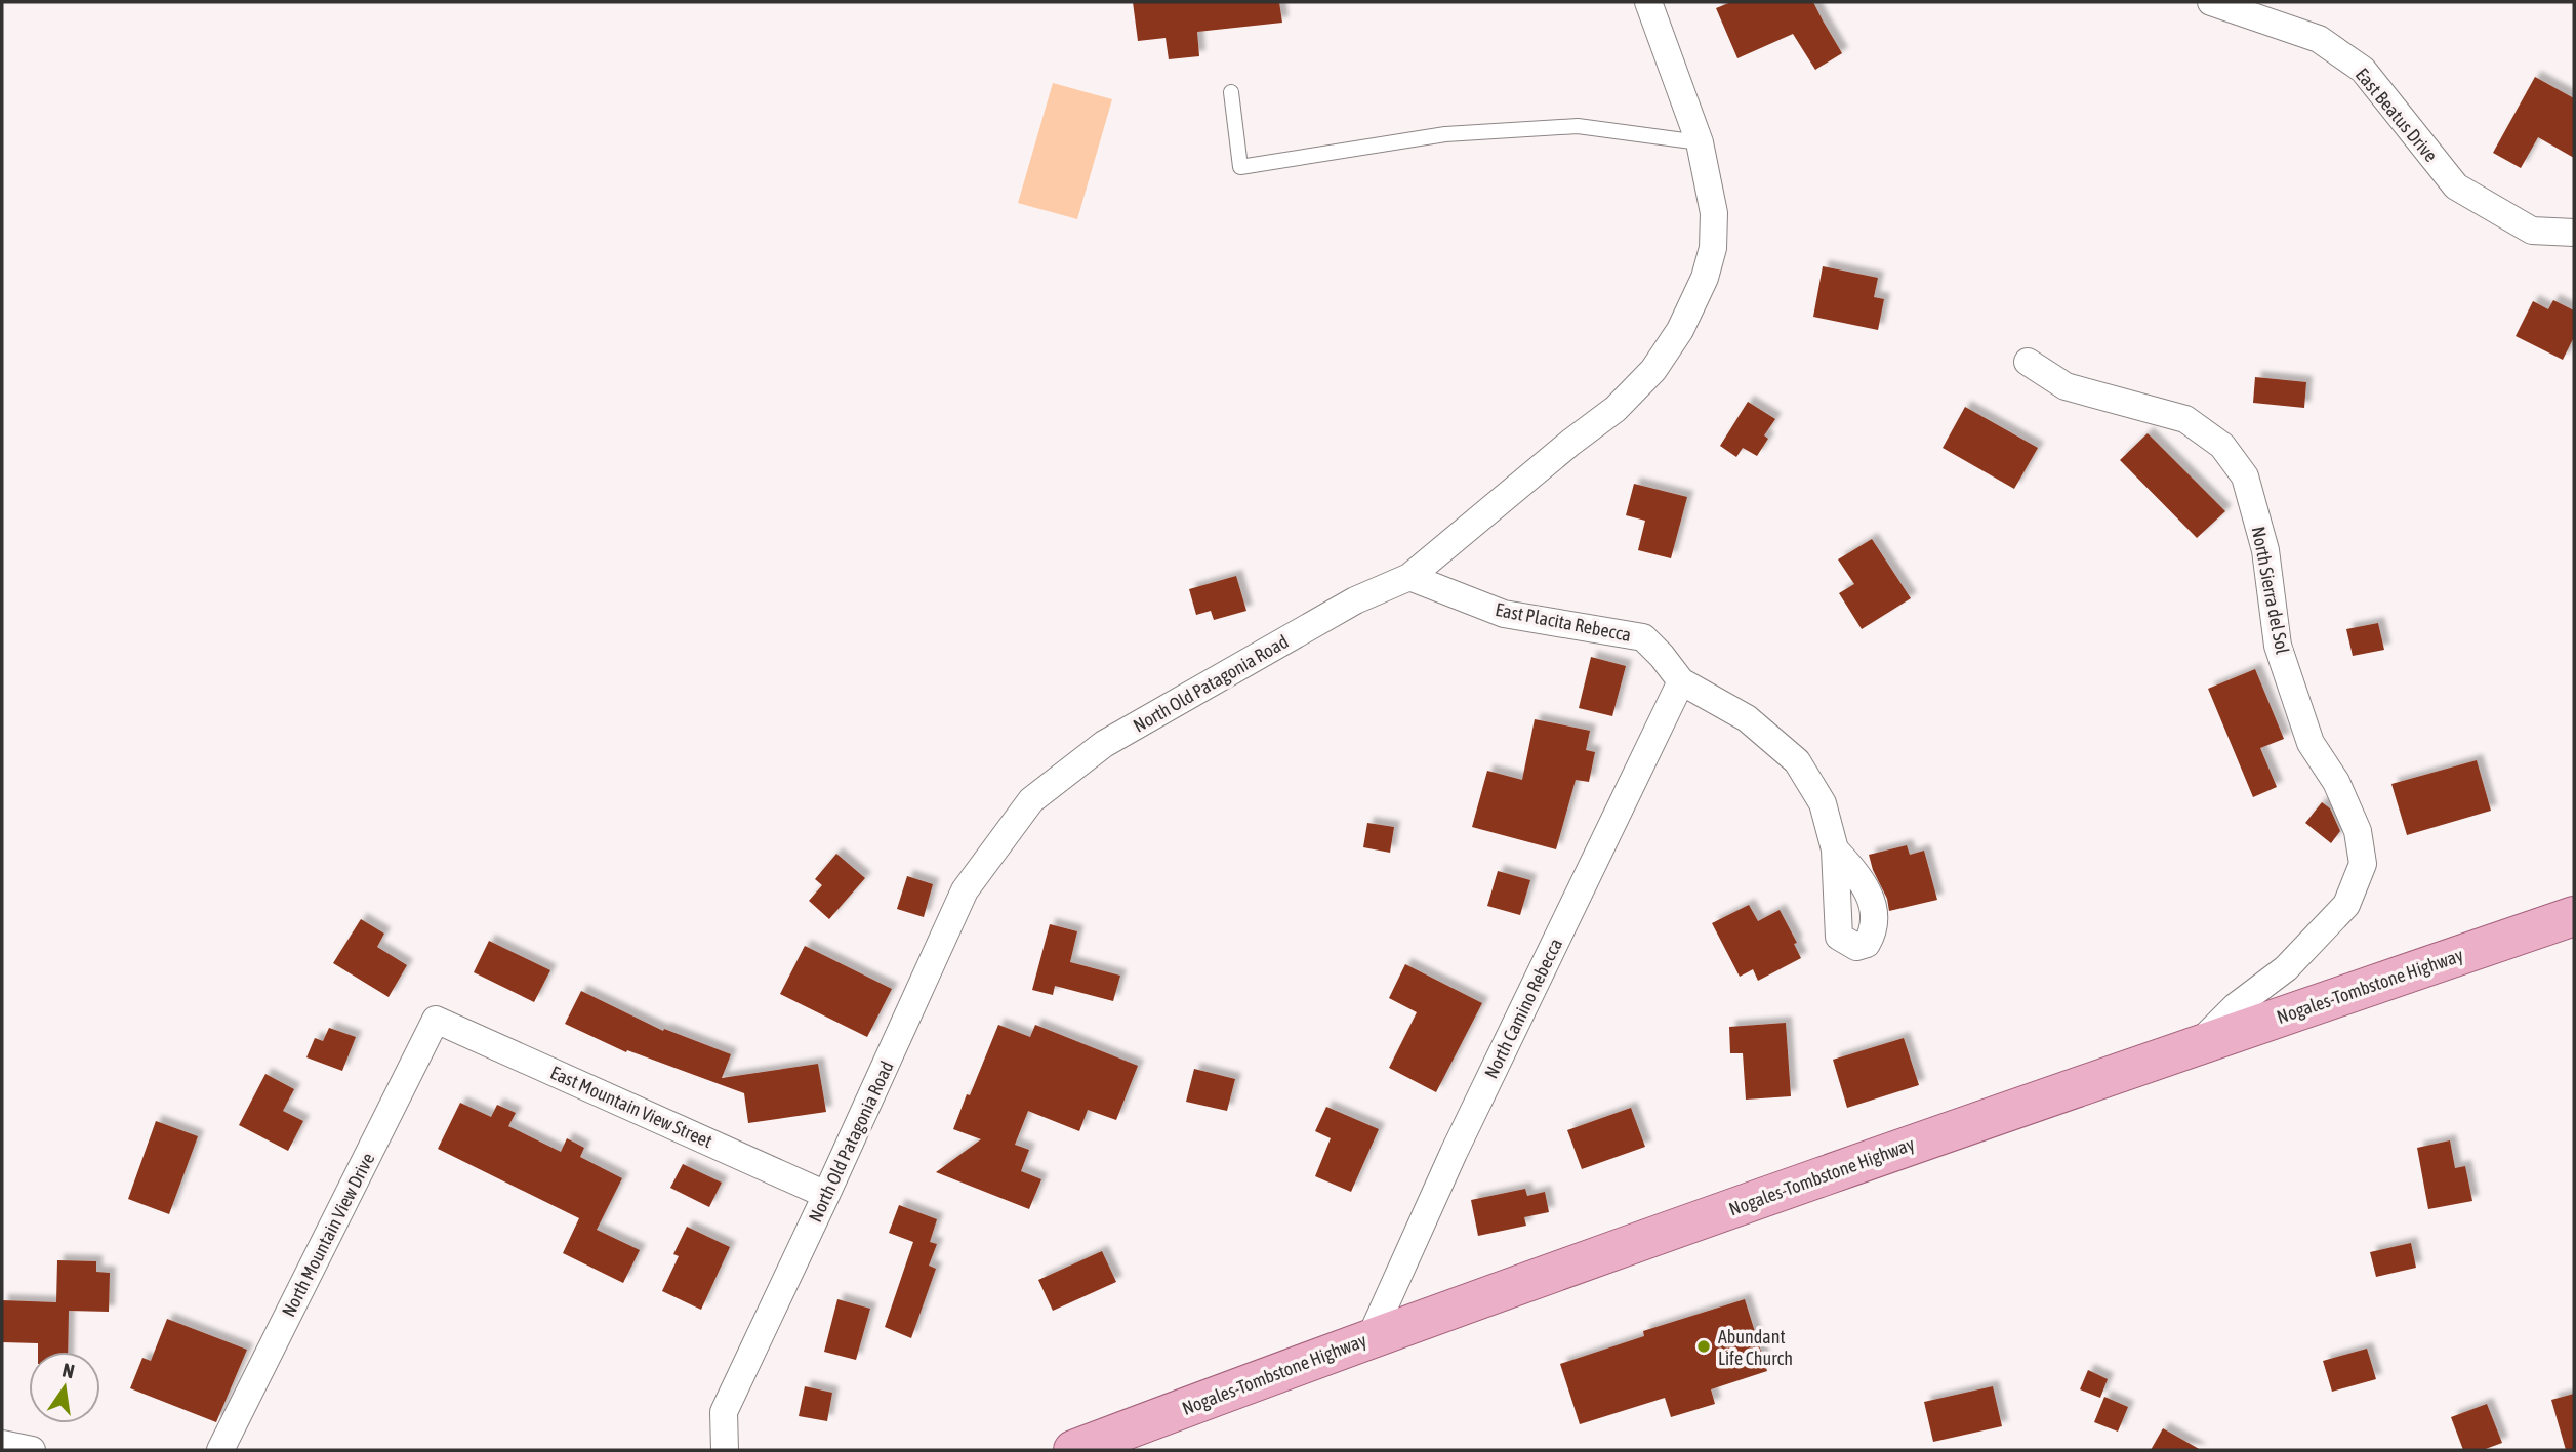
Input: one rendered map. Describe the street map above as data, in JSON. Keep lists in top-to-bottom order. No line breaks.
{"streets":{"main road":["Nogales-Tombstone Highway"],"street":["East Beatus Drive","North Sierra del Sol","East Placita Rebecca","North Old Patagonia Road","North Camino Rebecca","East Mountain View Street","North Mountain View Drive"]},"crossings":[["North Sierra del Sol","Nogales-Tombstone Highway"],["East Placita Rebecca","North Old Patagonia Road"],["East Placita Rebecca","North Camino Rebecca"],["North Old Patagonia Road","East Mountain View Street"],["Nogales-Tombstone Highway","North Camino Rebecca"],["East Mountain View Street","North Mountain View Drive"]],"places":["Abundant Life Church"],"north":"top"}
